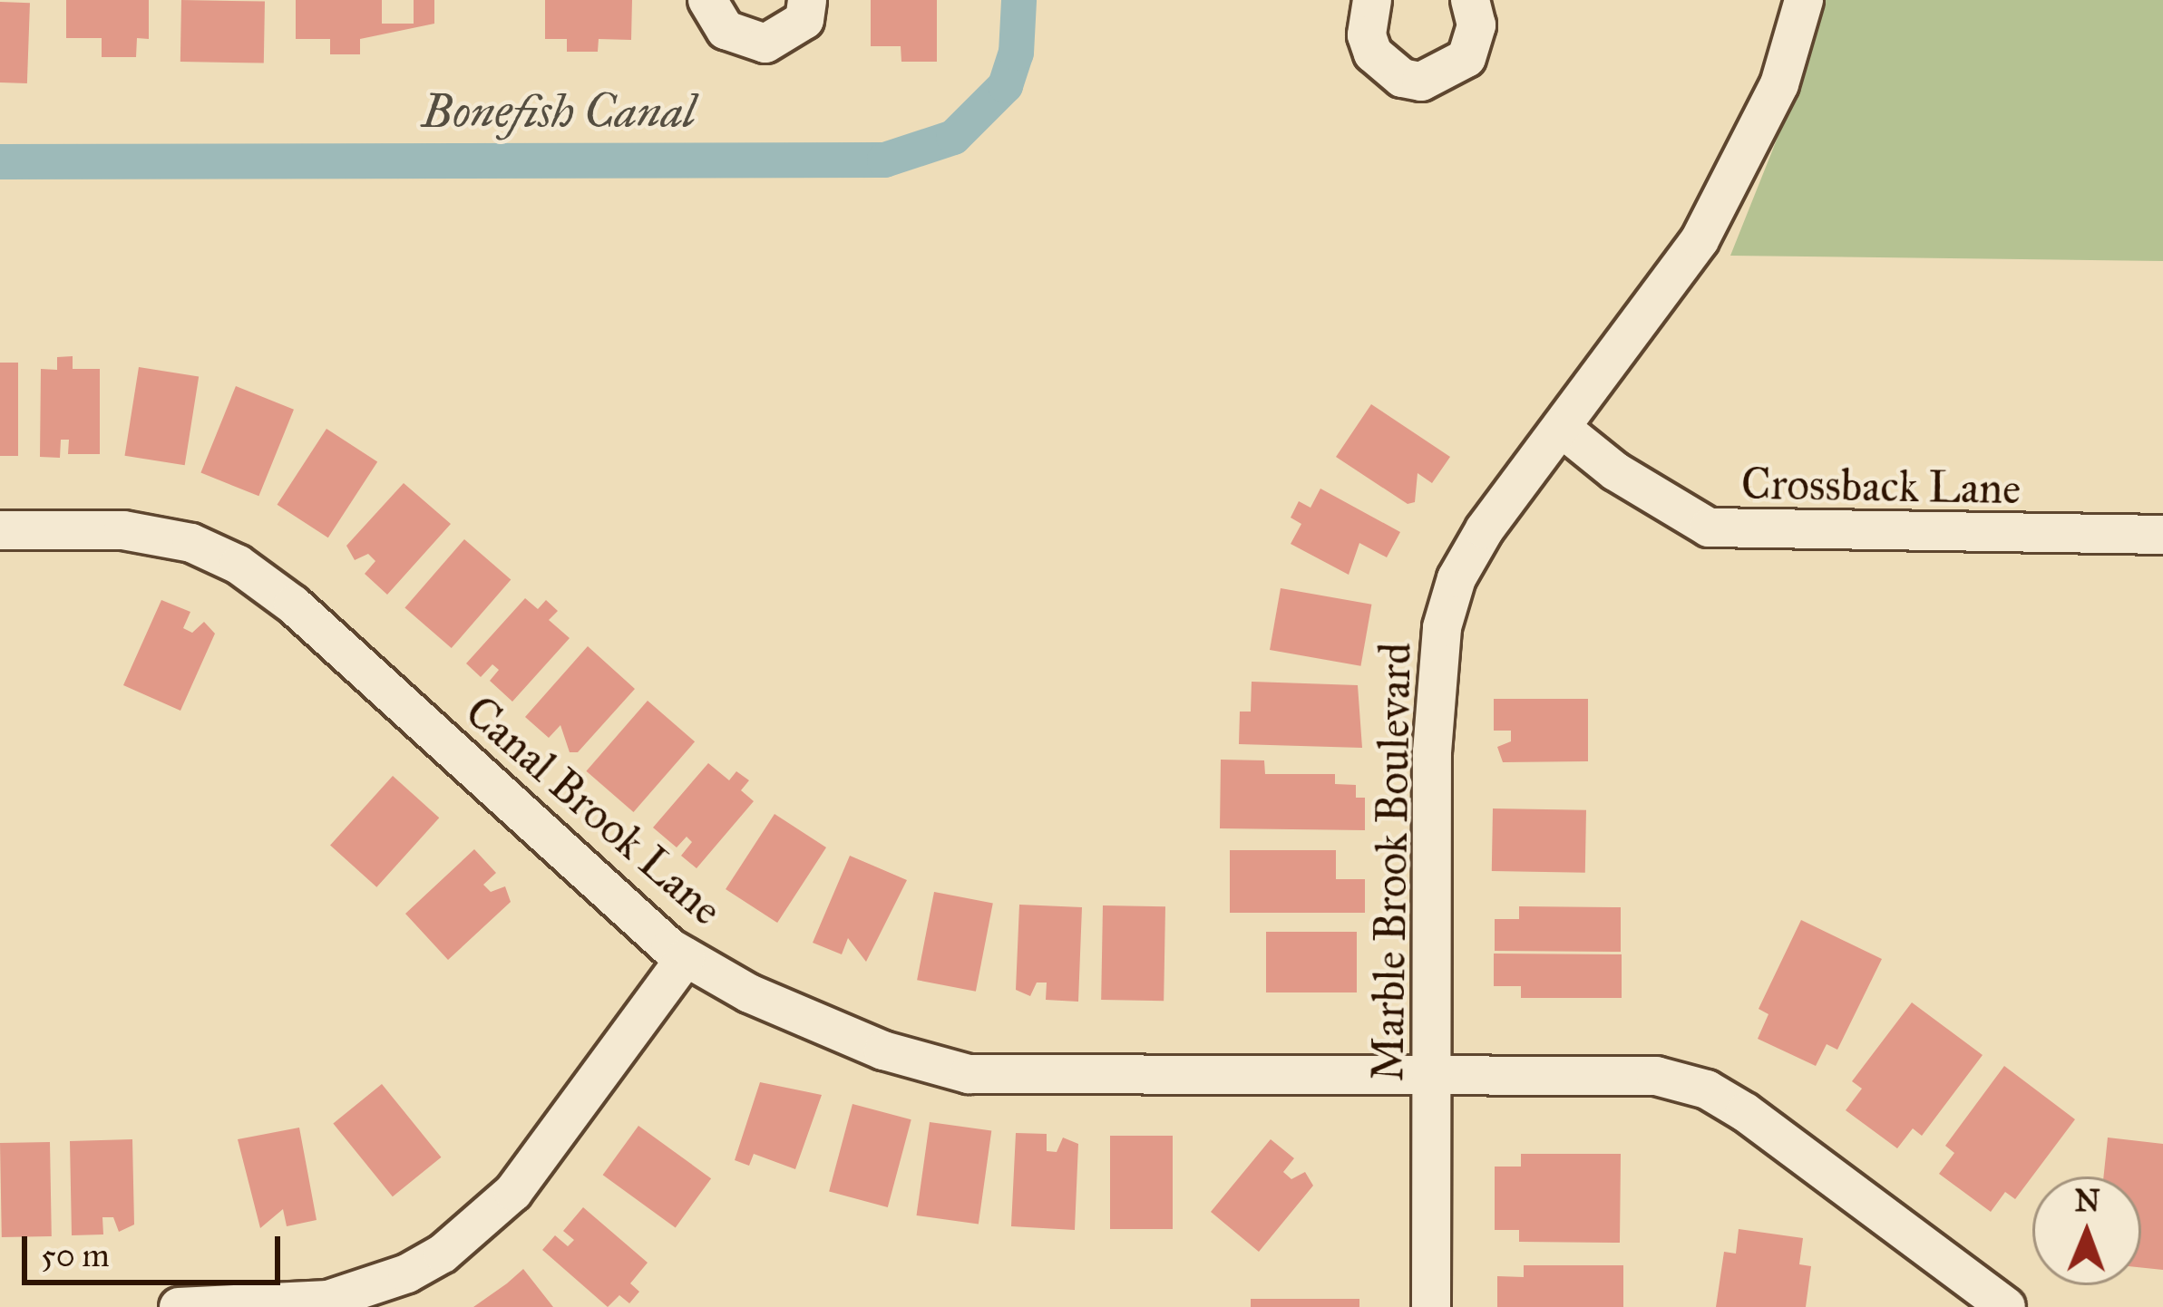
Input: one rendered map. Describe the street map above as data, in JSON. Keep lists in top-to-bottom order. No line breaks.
{"streets":{"street":["Crossback Lane","Canal Brook Lane","Marble Brook Boulevard"]},"crossings":[["Crossback Lane","Marble Brook Boulevard"],["Canal Brook Lane","Marble Brook Boulevard"]],"water":["Bonefish Canal"],"scale_bar":"50 m","north":"top"}
